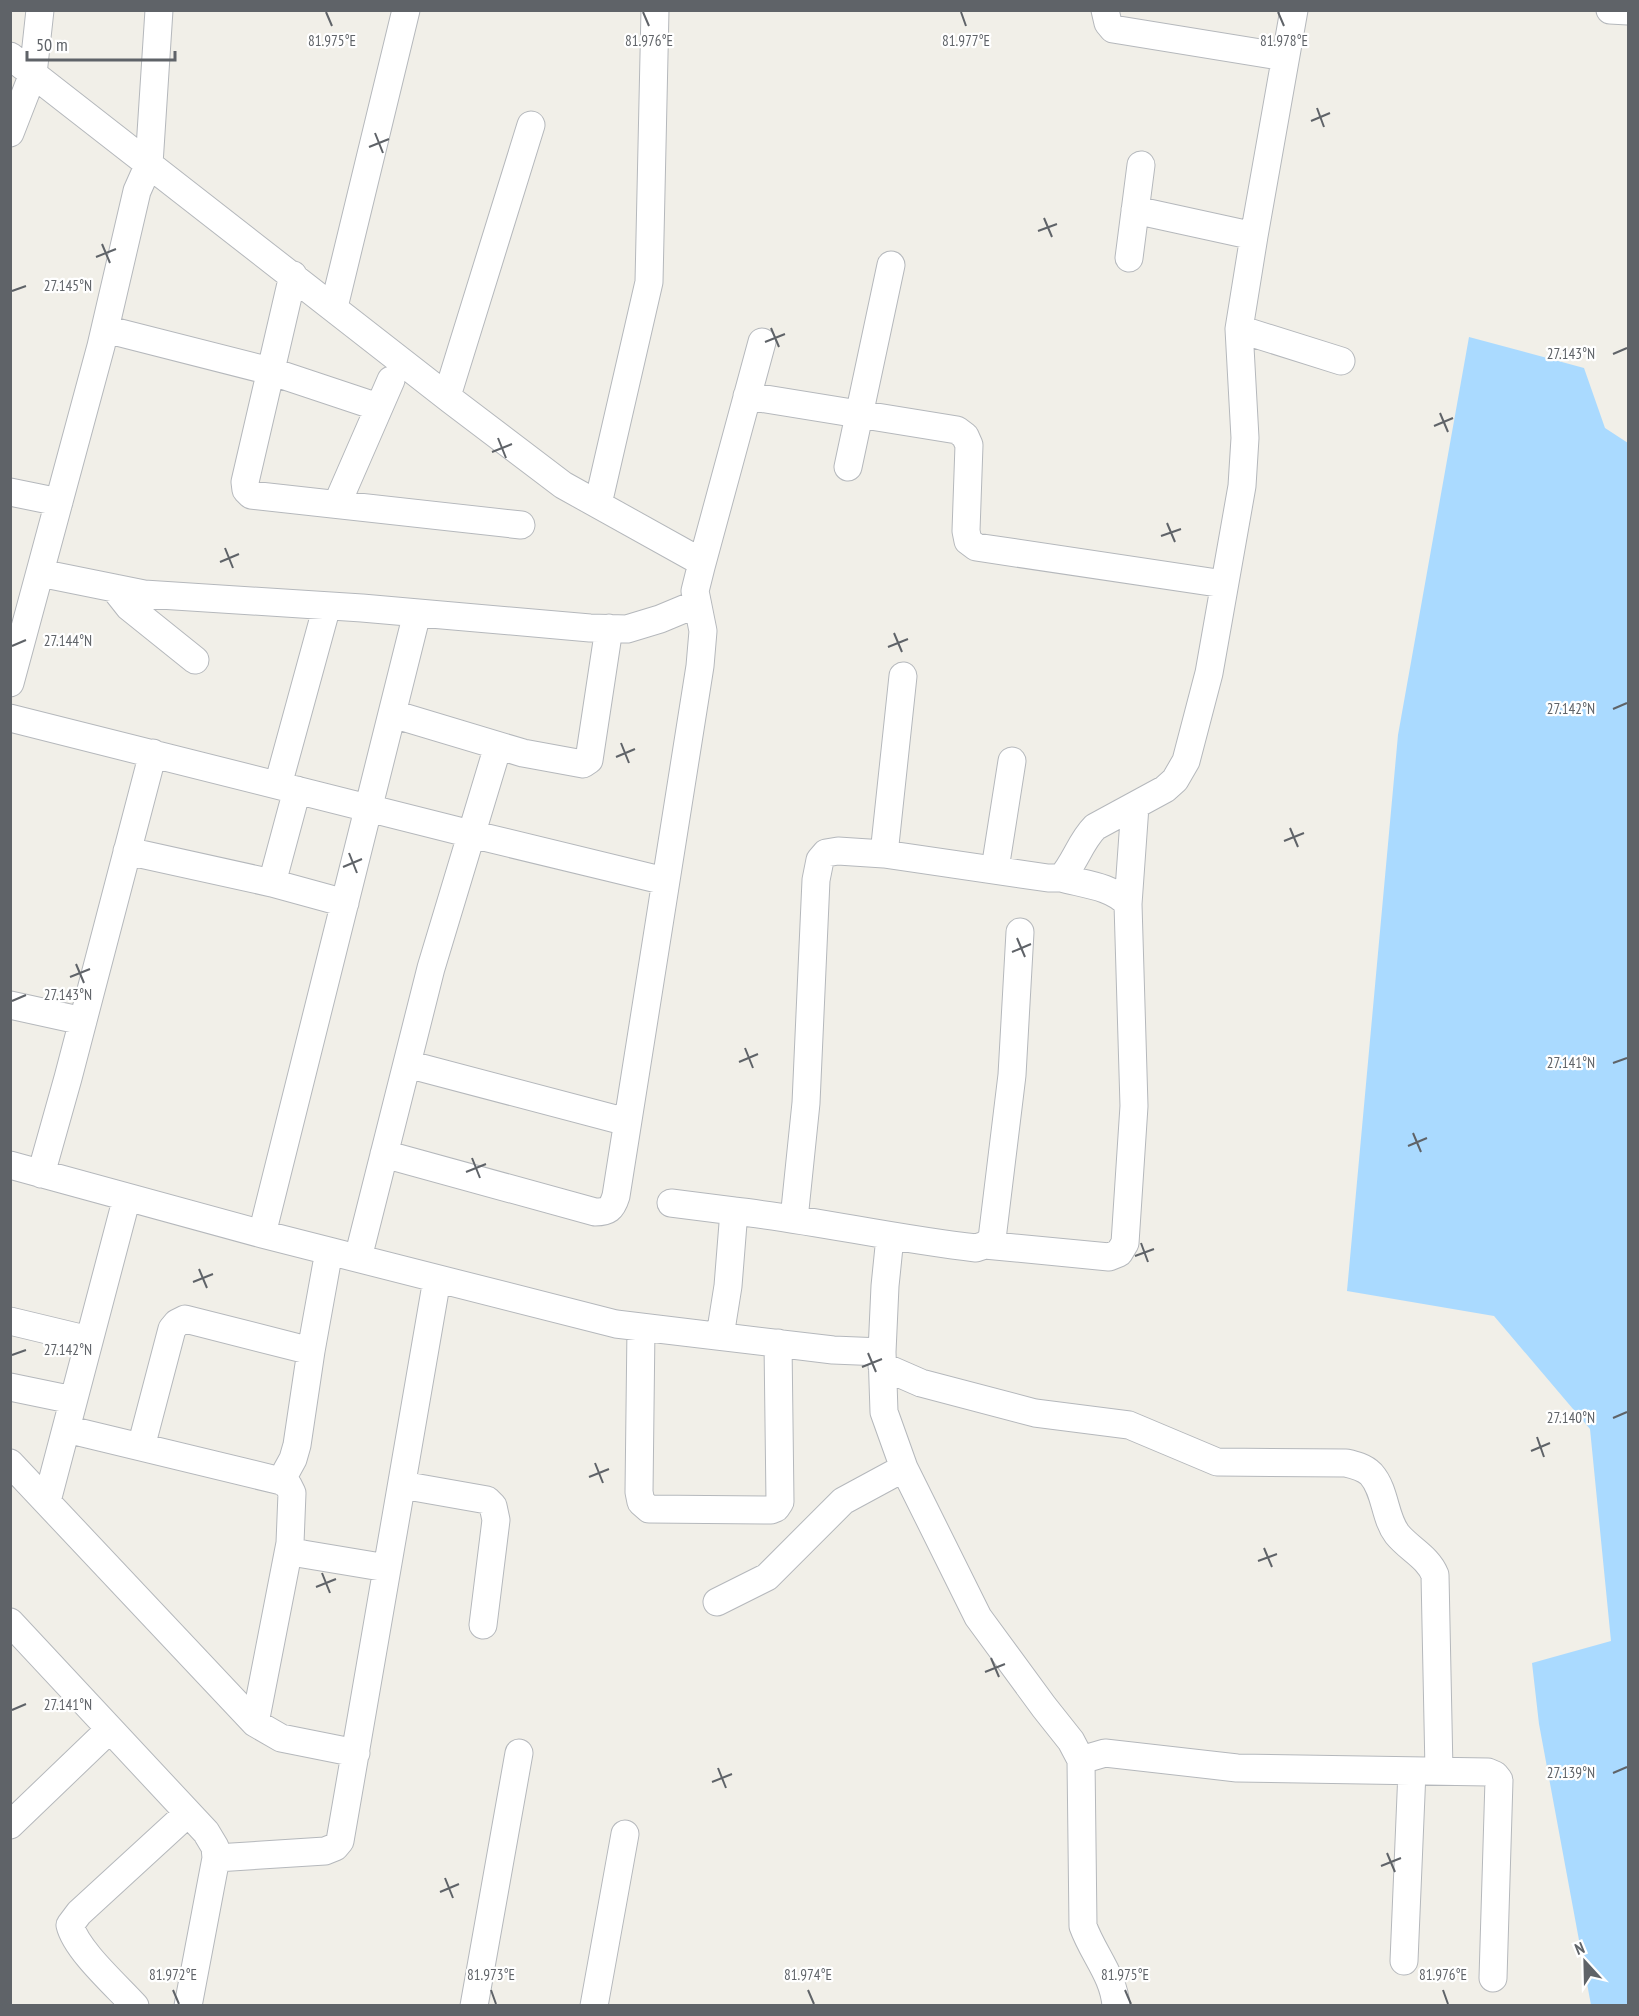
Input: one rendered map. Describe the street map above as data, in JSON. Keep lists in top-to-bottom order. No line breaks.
{"scale_bar":"50 m","north":"top","coordinates":["81.975°E","81.976°E","81.977°E","81.978°E","27.145°N","27.143°N","27.144°N","27.142°N","27.141°N","27.140°N","27.139°N","81.972°E","81.973°E","81.974°E"]}
